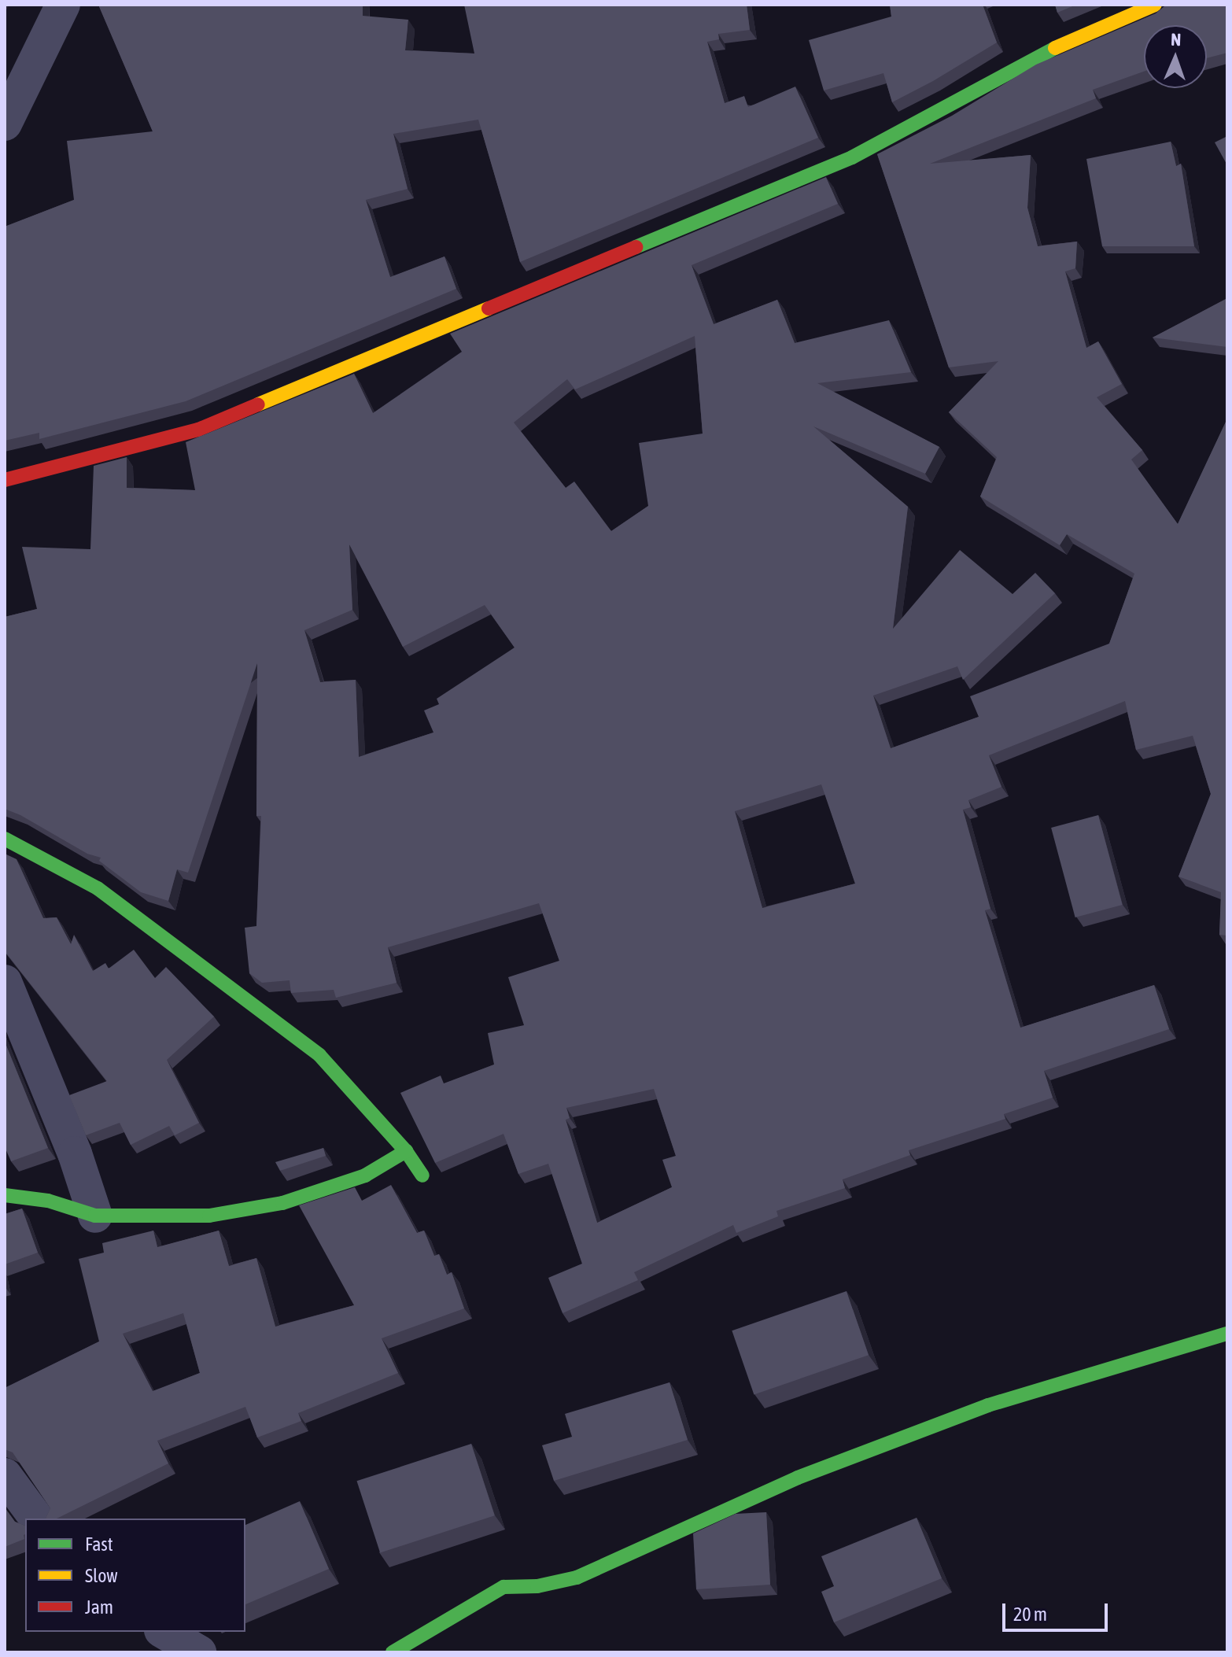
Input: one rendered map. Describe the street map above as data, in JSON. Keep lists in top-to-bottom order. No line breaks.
{"legend":["Fast","Slow","Jam"],"scale_bar":"20 m","north":"top"}
